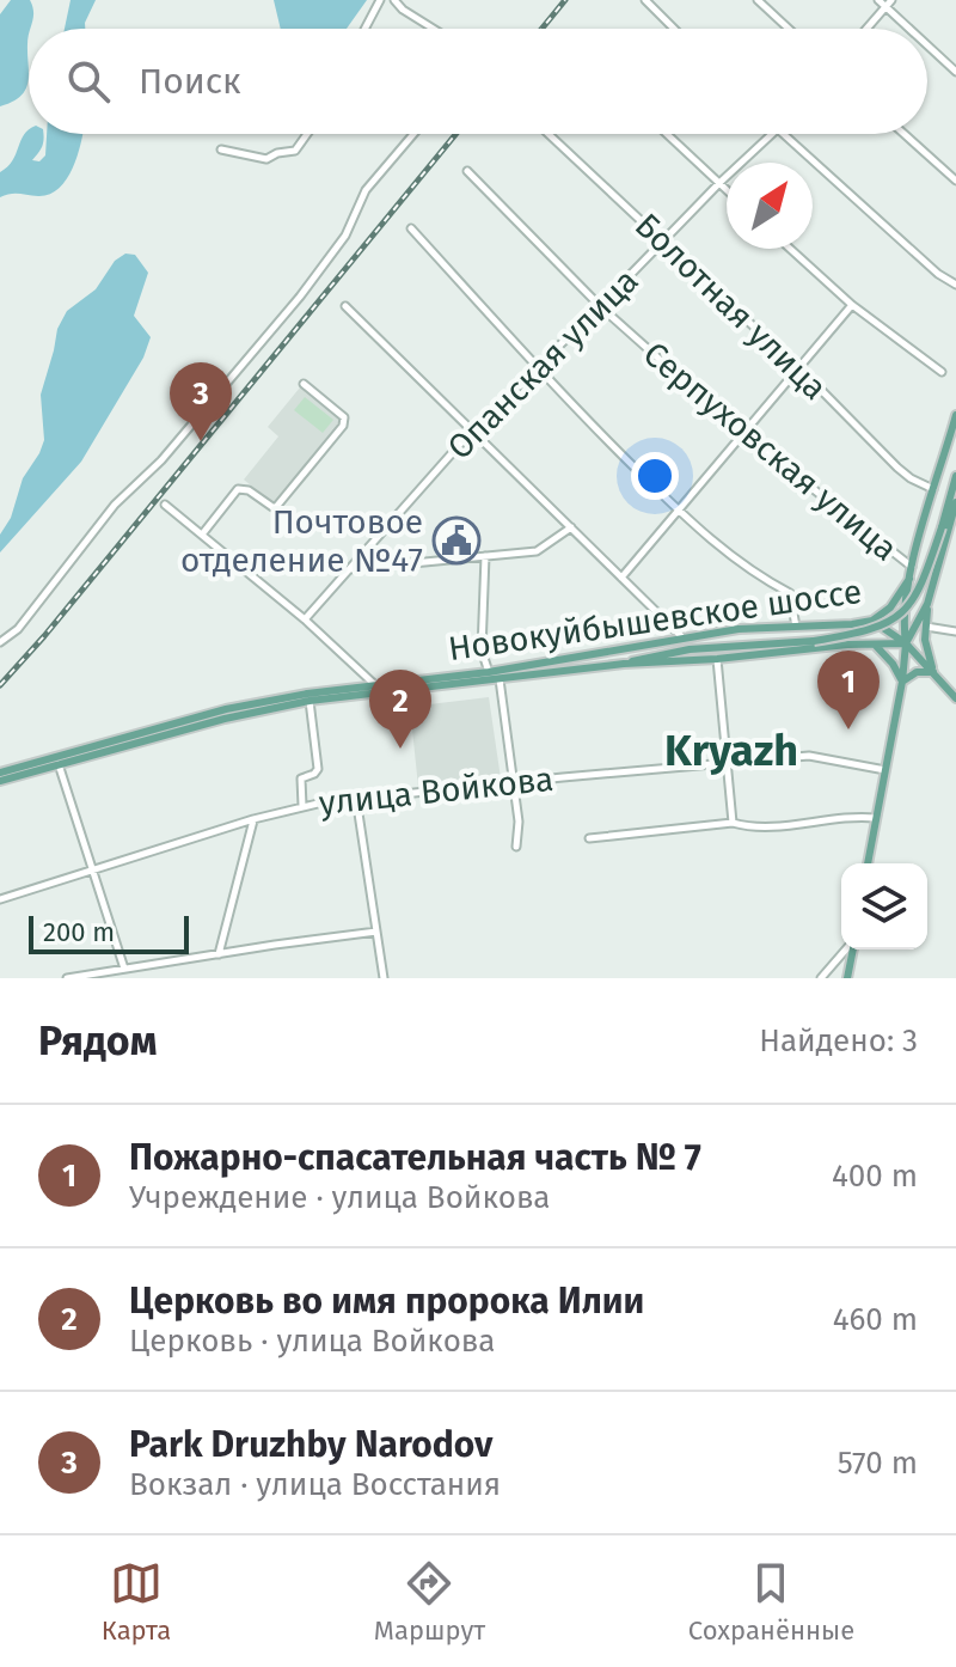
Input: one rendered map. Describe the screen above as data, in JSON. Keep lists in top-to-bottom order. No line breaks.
{"streets":{"main road":["Новокуйбышевское шоссе"],"street":["Болотная улица","Опанская улица","Серпуховская улица","улица Войкова"]},"crossings":[["Болотная улица","Опанская улица"],["Опанская улица","Серпуховская улица"],["Серпуховская улица","Новокуйбышевское шоссе"]],"districts":["Kryazh"],"places":{"public building":["Почтовое отделение №47"]},"scale_bar":"200 m","north":"top right","page":{"search":"Поиск","pins":["3","1","2"],"scale":"200 m","heading":["Рядом","Найдено: 3"],"list":[{"mark":"1","name":"Пожарно-спасательная часть № 7","note":"Учреждение · улица Войкова","value":"400 m"},{"mark":"2","name":"Церковь во имя пророка Илии","note":"Церковь · улица Войкова","value":"460 m"},{"mark":"3","name":"Park Druzhby Narodov","note":"Вокзал · улица Восстания","value":"570 m"}],"nav":["Карта","Маршрут","Сохранённые"]}}
